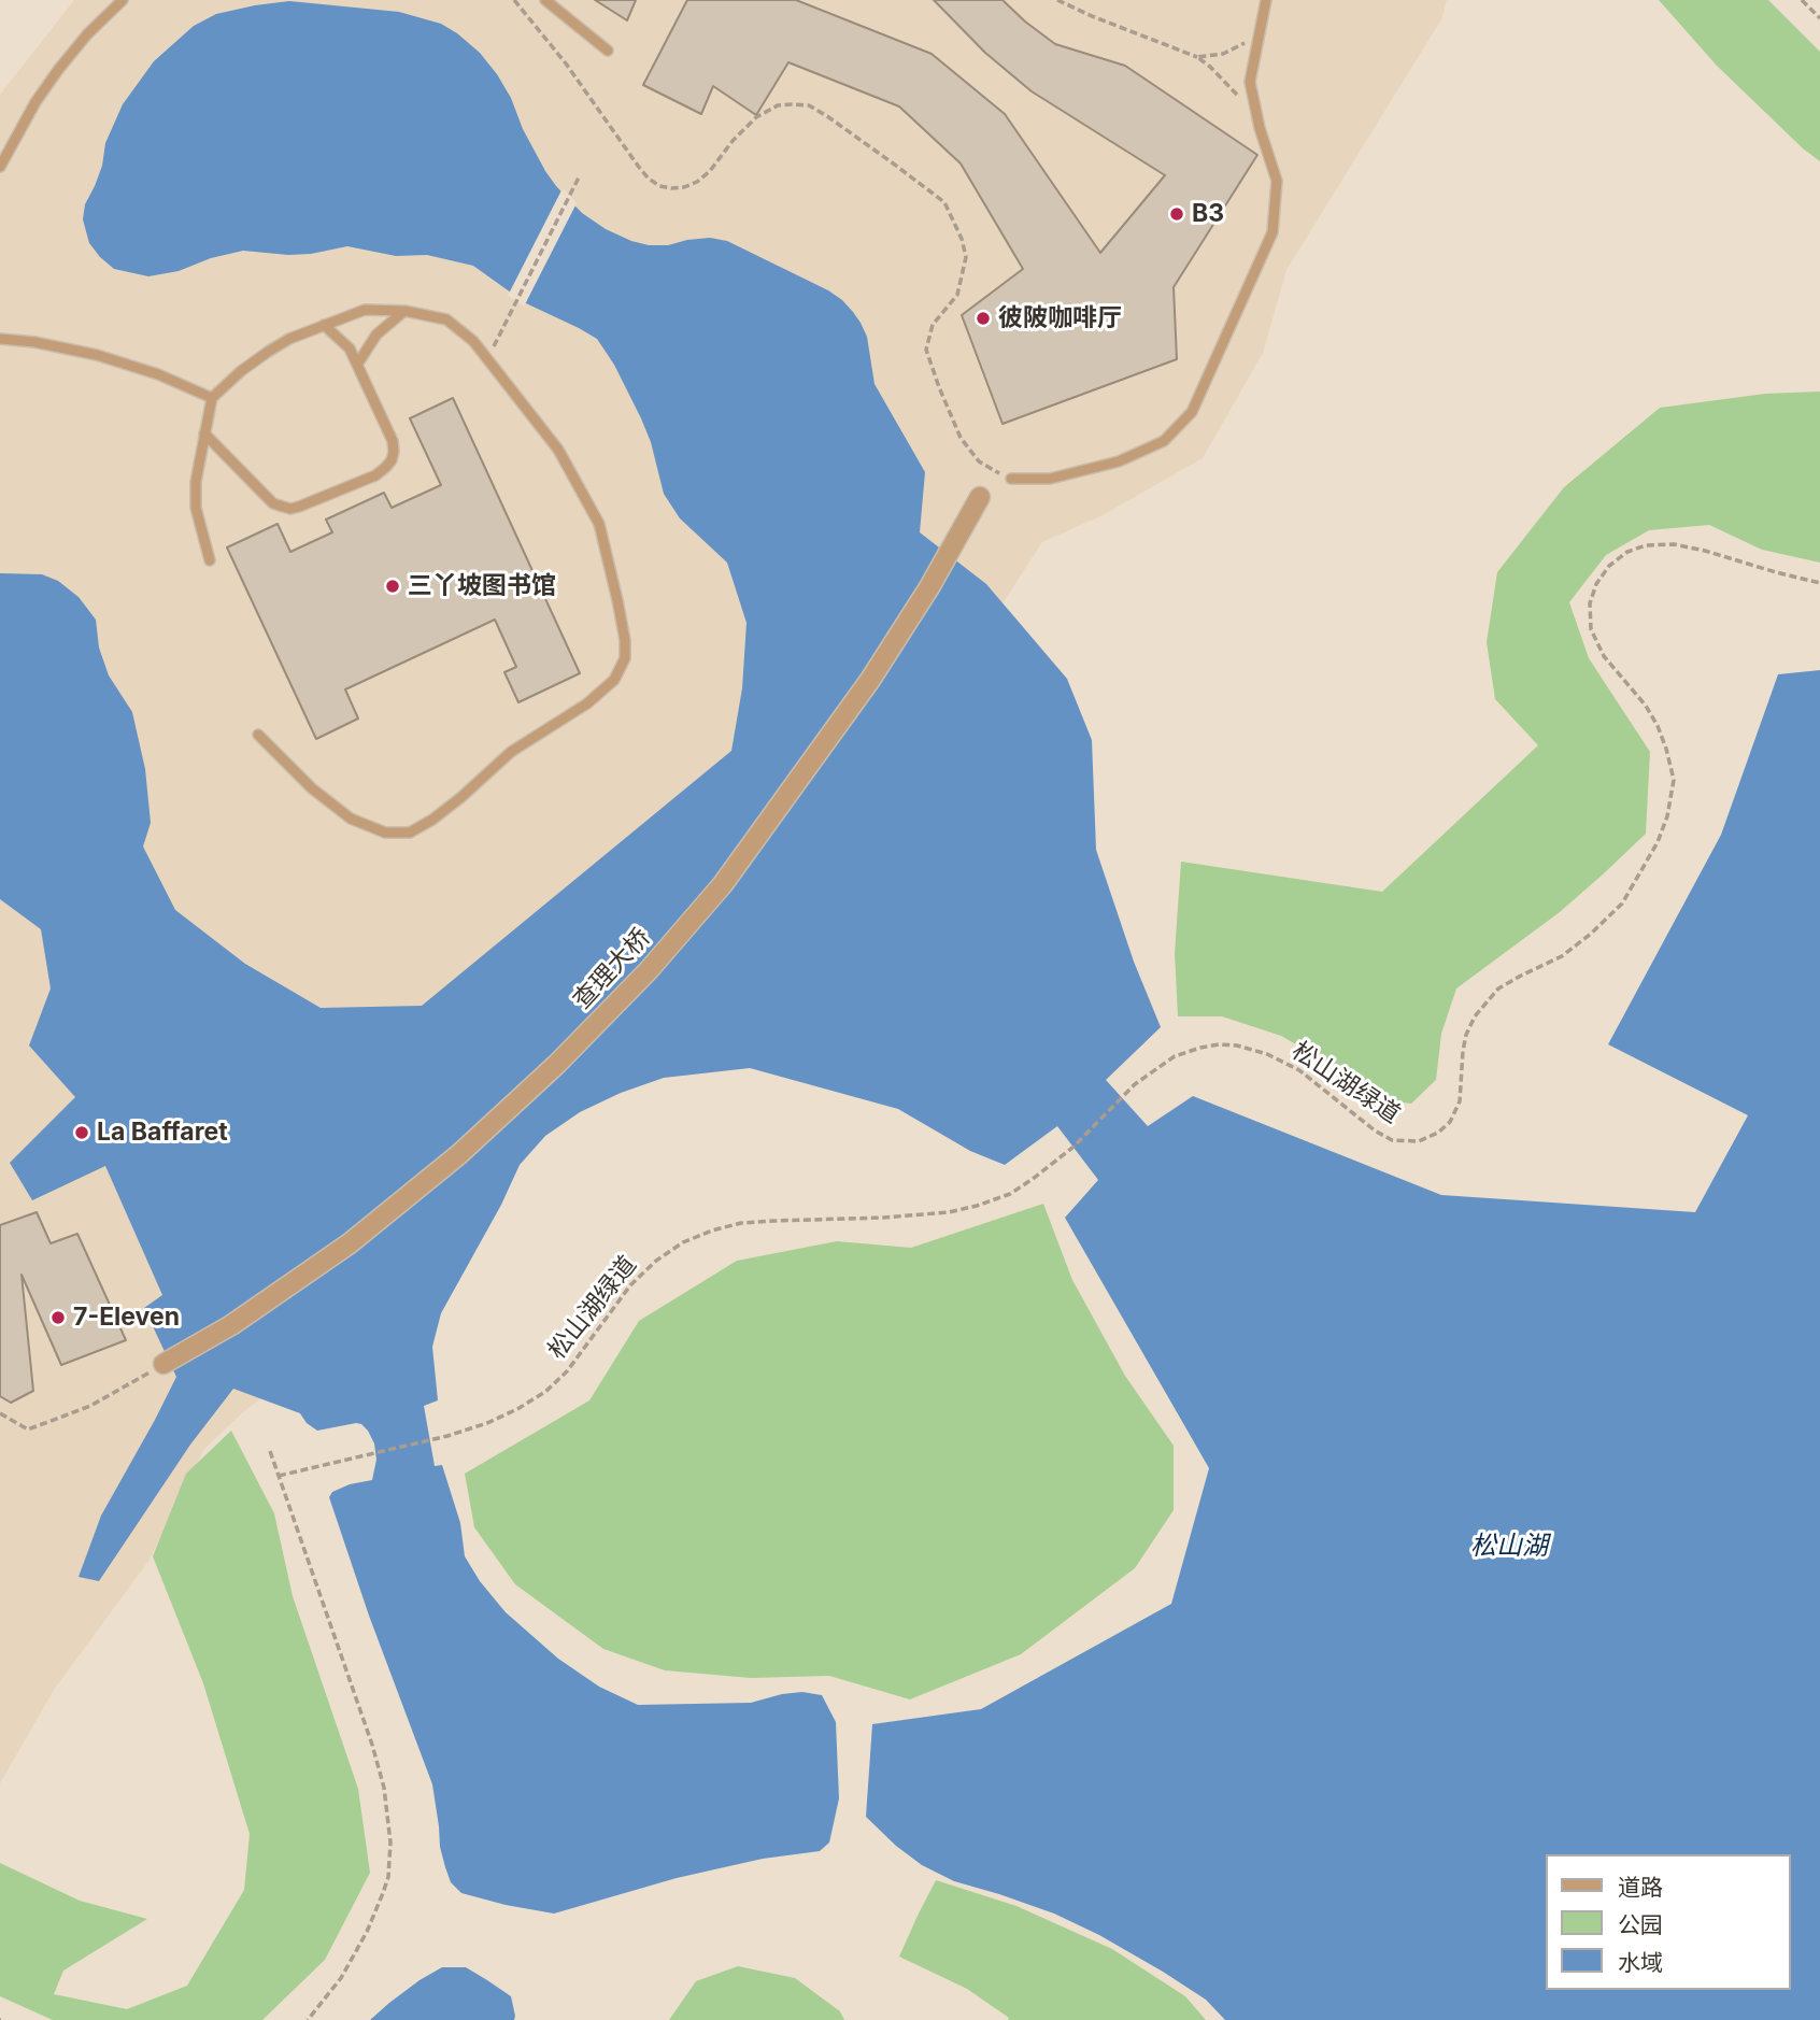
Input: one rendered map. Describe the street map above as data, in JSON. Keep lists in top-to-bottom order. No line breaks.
{"streets":{"street":["查理大桥"],"path":["松山湖绿道"]},"water":["松山湖"],"places":["B3","彼陂咖啡厅","三丫坡图书馆","La Baffaret","7-Eleven"],"legend":["道路","公园","水域"]}
